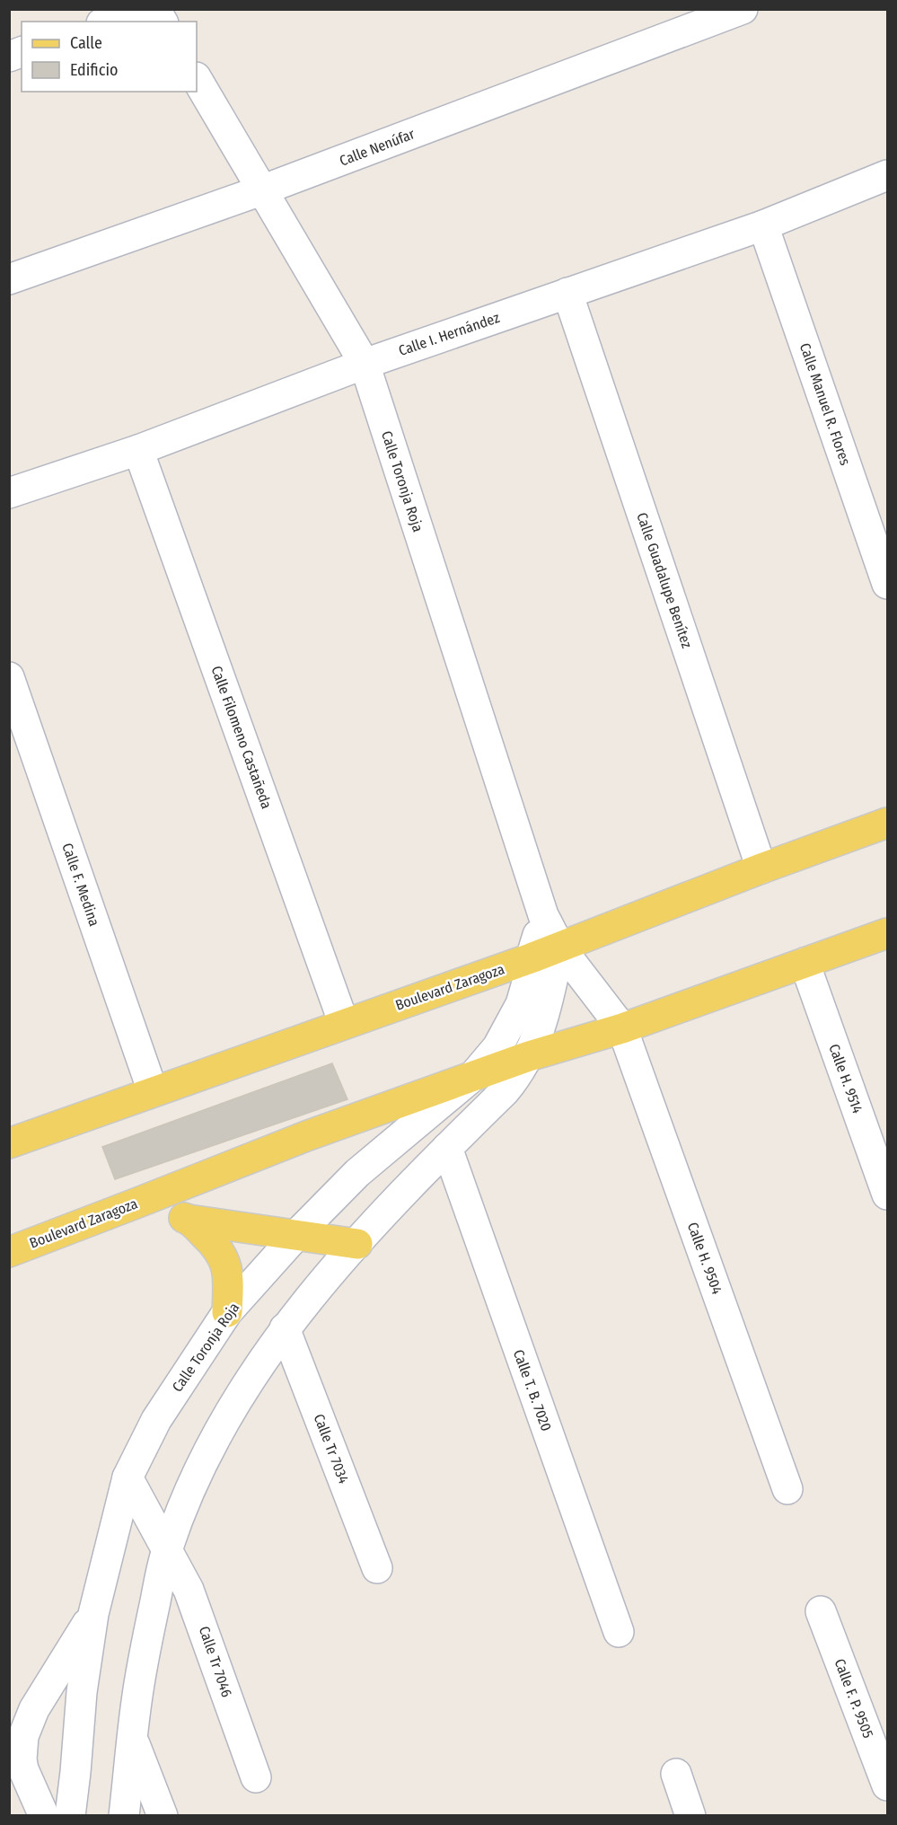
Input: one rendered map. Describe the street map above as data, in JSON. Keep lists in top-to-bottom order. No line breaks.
{"streets":{"main road":["Boulevard Zaragoza"],"street":["Calle Nenúfar","Calle I. Hernández","Calle Manuel R. Flores","Calle Toronja Roja","Calle Guadalupe Benítez","Calle Filomeno Castañeda","Calle F. Medina","Calle H. 9514","Calle H. 9504","Calle T. B. 7020","Calle Tr 7034","Calle Tr 7046","Calle F. P. 9505"]},"crossings":[["Calle Nenúfar","Calle Toronja Roja"],["Calle I. Hernández","Calle Manuel R. Flores"],["Calle I. Hernández","Calle Toronja Roja"],["Calle I. Hernández","Calle Guadalupe Benítez"],["Calle I. Hernández","Calle Filomeno Castañeda"],["Calle Toronja Roja","Boulevard Zaragoza"],["Calle Toronja Roja","Calle H. 9504"],["Calle Toronja Roja","Calle Tr 7046"],["Calle Guadalupe Benítez","Boulevard Zaragoza"],["Calle Filomeno Castañeda","Boulevard Zaragoza"],["Calle F. Medina","Boulevard Zaragoza"],["Boulevard Zaragoza","Calle H. 9514"],["Boulevard Zaragoza","Calle H. 9504"]],"legend":["Calle","Edificio"]}
